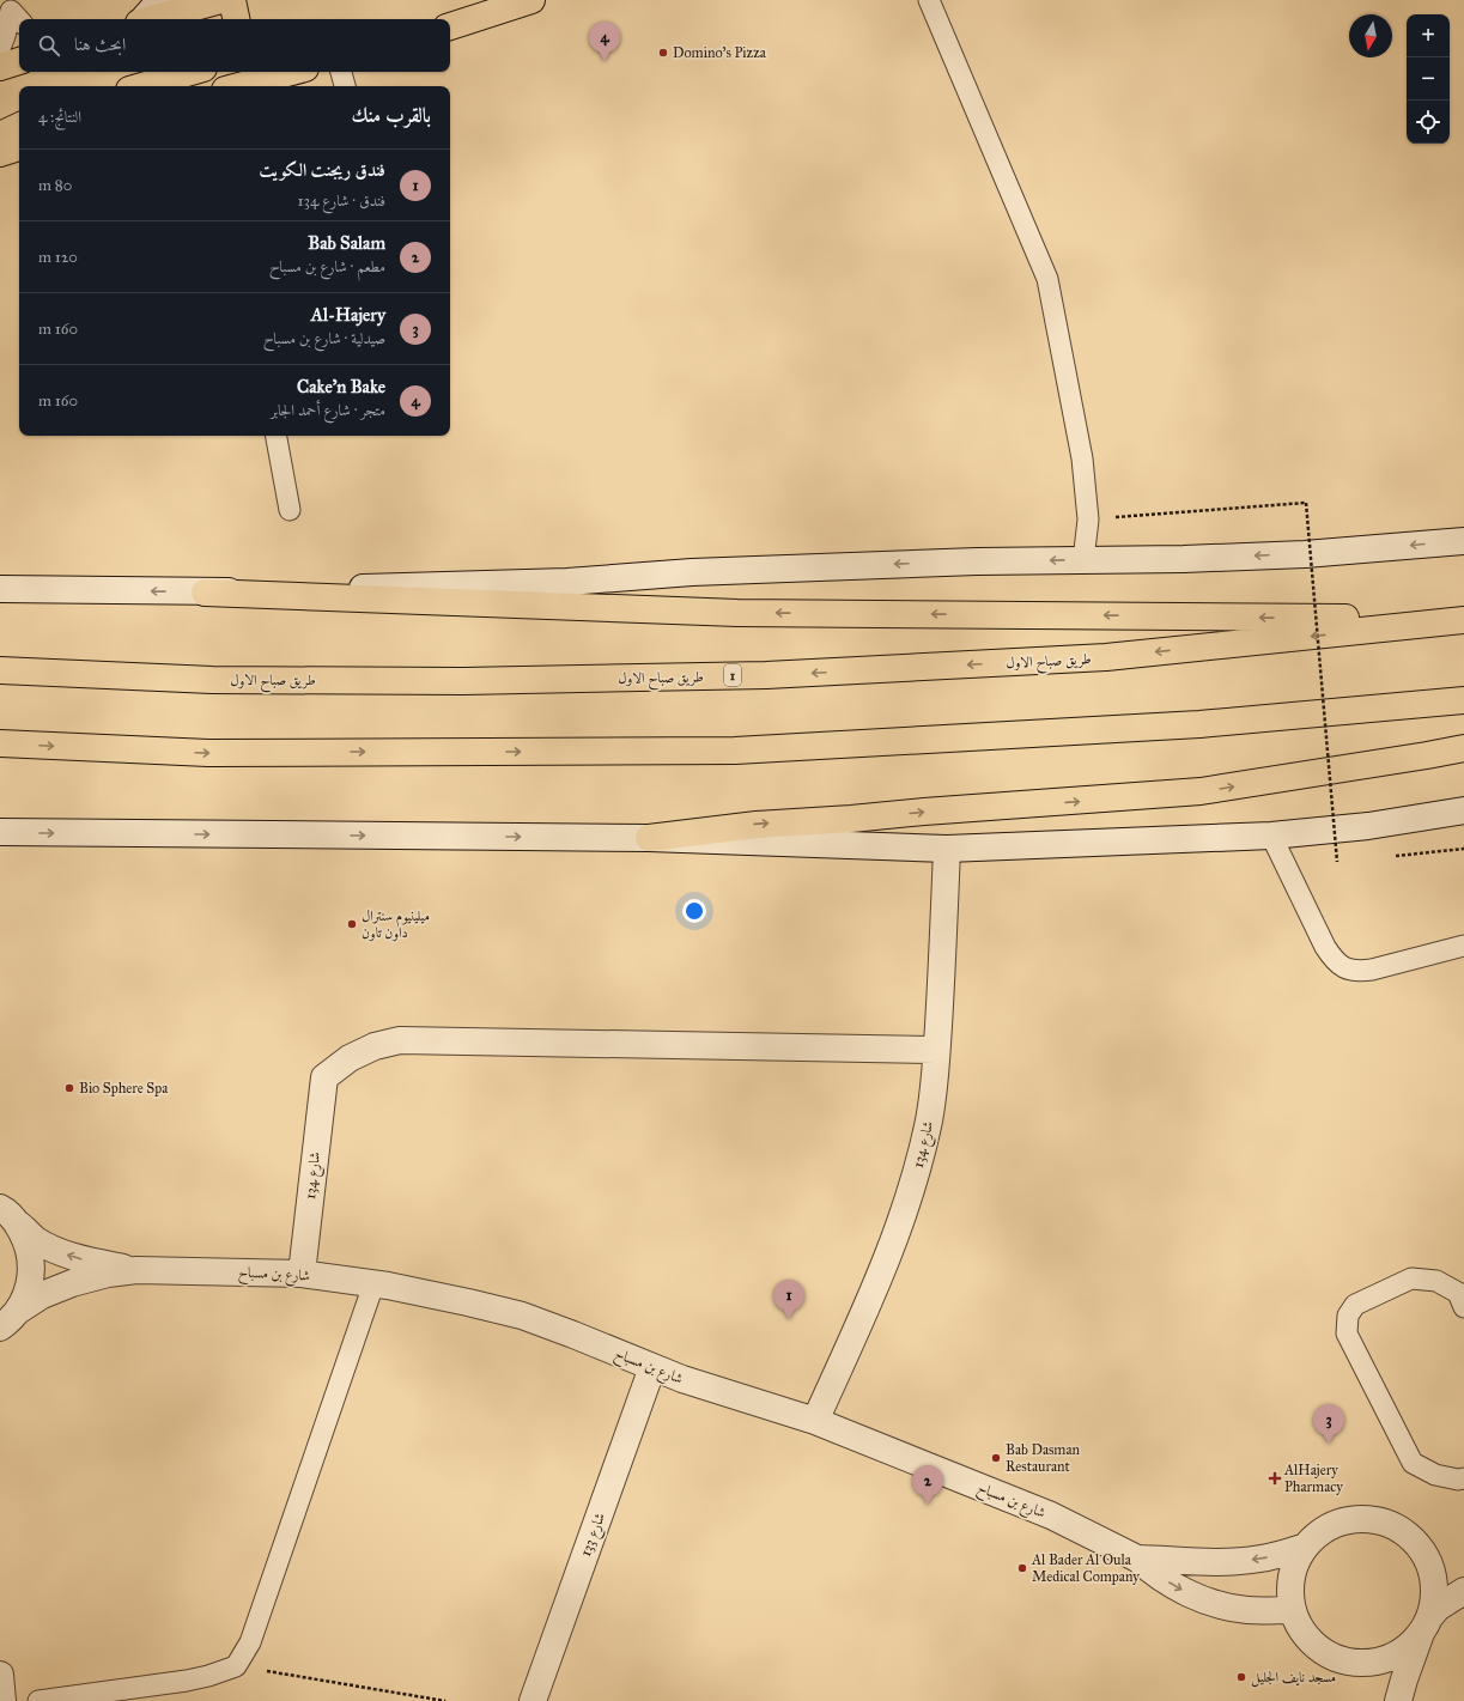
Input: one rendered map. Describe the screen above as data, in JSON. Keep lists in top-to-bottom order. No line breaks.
{"streets":{"main road":["طريق صباح الاول","1"],"street":["شارع 134","شارع بن مسباح","شارع 133"]},"crossings":[["شارع 134","شارع بن مسباح"],["شارع بن مسباح","شارع 133"]],"places":{"other":["Domino's Pizza","ميلينيوم سنترال داون تاون","Bio Sphere Spa","Bab Dasman Restaurant","Al Bader Al Oula Medical Company","مسجد نايف الجليل"],"health":["AlHajery Pharmacy"]},"north":"bottom","page":{"map_buttons":["+","−"],"search":"ابحث هنا","pins":["4","1","3","2"],"heading":["بالقرب منك","النتائج: 4"],"list":[{"mark":"1","name":"فندق ريجنت الكويت","note":"فندق · شارع 134","value":"80 m"},{"mark":"2","name":"Bab Salam","note":"مطعم · شارع بن مسباح","value":"120 m"},{"mark":"3","name":"Al-Hajery","note":"صيدلية · شارع بن مسباح","value":"160 m"},{"mark":"4","name":"Cake'n Bake","note":"متجر · شارع أحمد الجابر","value":"160 m"}]}}
